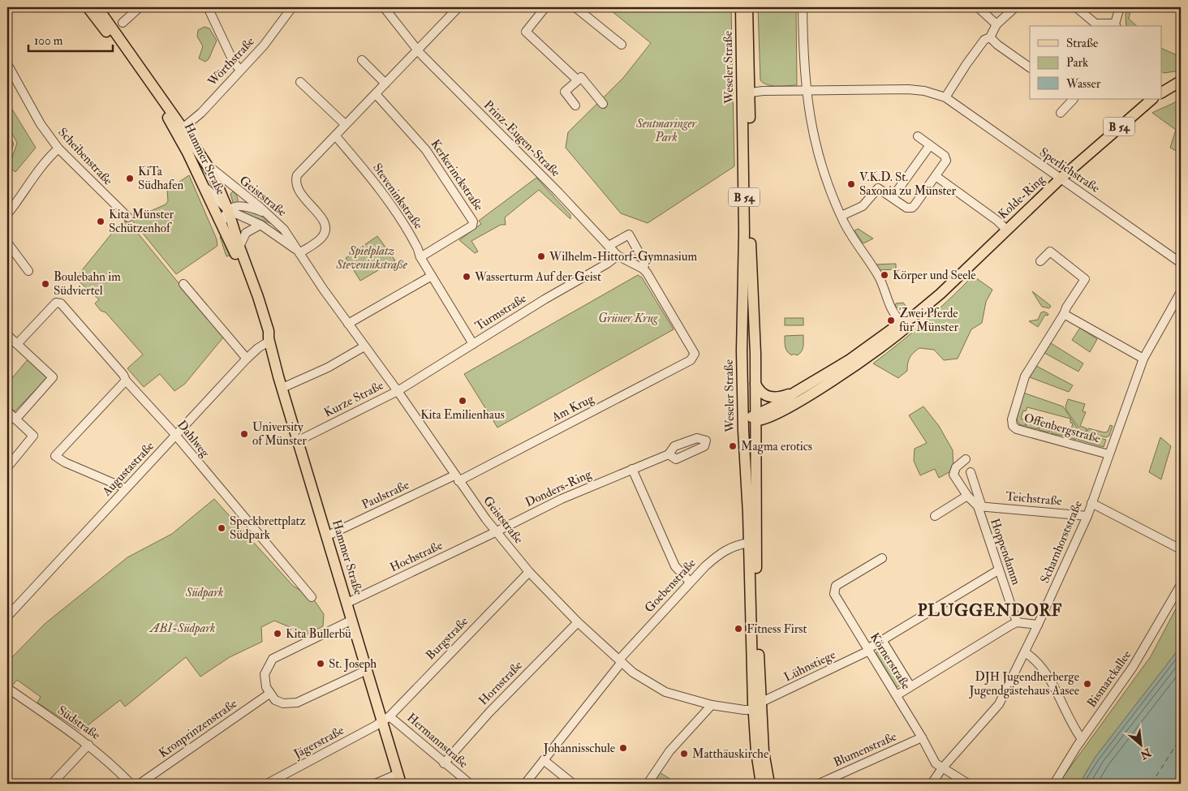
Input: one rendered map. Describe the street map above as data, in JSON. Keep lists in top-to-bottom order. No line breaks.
{"streets":{"main road":["Weseler Straße","B 54","Hammer Straße","Kolde-Ring"],"street":["Wörthstraße","Prinz-Eugen-Straße","Scheibenstraße","Sperlichstraße","Kerkerinckstraße","Geiststraße","Steveninkstraße","Turmstraße","Kurze Straße","Am Krug","Offenbergstraße","Dahlweg","Augustastraße","Donders-Ring","Paulstraße","Teichstraße","Scharnhorststraße","Hoppendamm","Hochstraße","Goebenstraße","Burgstraße","Körnerstraße","Lühnstiege","Bismarckallee","Hornstraße","Südstraße","Kronprinzenstraße","Hermannstraße","Jägerstraße","Blumenstraße"]},"crossings":[["Wörthstraße","Hammer Straße"],["Weseler Straße","Sperlichstraße"],["Weseler Straße","Geiststraße"],["Weseler Straße","Kolde-Ring"],["Weseler Straße","Goebenstraße"],["Weseler Straße","Lühnstiege"],["Prinz-Eugen-Straße","Turmstraße"],["Prinz-Eugen-Straße","Am Krug"],["Hammer Straße","Geiststraße"],["Hammer Straße","Kurze Straße"],["Hammer Straße","Augustastraße"],["Hammer Straße","Paulstraße"],["Hammer Straße","Hochstraße"],["Hammer Straße","Burgstraße"],["Hammer Straße","Hermannstraße"],["Hammer Straße","Jägerstraße"],["Sperlichstraße","Kolde-Ring"],["Kerkerinckstraße","Steveninkstraße"],["Geiststraße","Steveninkstraße"],["Geiststraße","Turmstraße"],["Geiststraße","Kurze Straße"],["Geiststraße","Am Krug"],["Geiststraße","Donders-Ring"],["Geiststraße","Paulstraße"],["Geiststraße","Hochstraße"],["Geiststraße","Goebenstraße"],["Geiststraße","Burgstraße"],["Geiststraße","Lühnstiege"],["Geiststraße","Hornstraße"],["Steveninkstraße","Turmstraße"],["Turmstraße","Kurze Straße"],["Am Krug","Paulstraße"],["Offenbergstraße","Scharnhorststraße"],["Dahlweg","Augustastraße"],["Donders-Ring","Hochstraße"],["Teichstraße","Scharnhorststraße"],["Teichstraße","Hoppendamm"],["Scharnhorststraße","Körnerstraße"],["Hoppendamm","Lühnstiege"],["Burgstraße","Hermannstraße"],["Burgstraße","Jägerstraße"],["Körnerstraße","Lühnstiege"],["Körnerstraße","Blumenstraße"],["Hornstraße","Hermannstraße"],["Hermannstraße","Jägerstraße"]],"districts":["PLUGGENDORF"],"parks":["Sentmaringer Park","Spielplatz Steveninkstraße","Grüner Krug","Südpark","ABI-Südpark"],"places":["KiTa Südhafen","V.K.D. St. Saxonia zu Münster","Kita Münster Schützenhof","Wilhelm-Hittorf-Gymnasium","Körper und Seele","Wasserturm Auf der Geist","Boulebahn im Südviertel","Zwei Pferde für Münster","Kita Emilienhaus","University of Münster","Magma erotics","Speckbrettplatz Südpark","Fitness First","Kita Bullerbü","St. Joseph","DJH Jugendherberge Jugendgästehaus Aasee","Johannisschule","Matthäuskirche"],"legend":["Straße","Park","Wasser"],"scale_bar":"100 m","north":"bottom right"}
